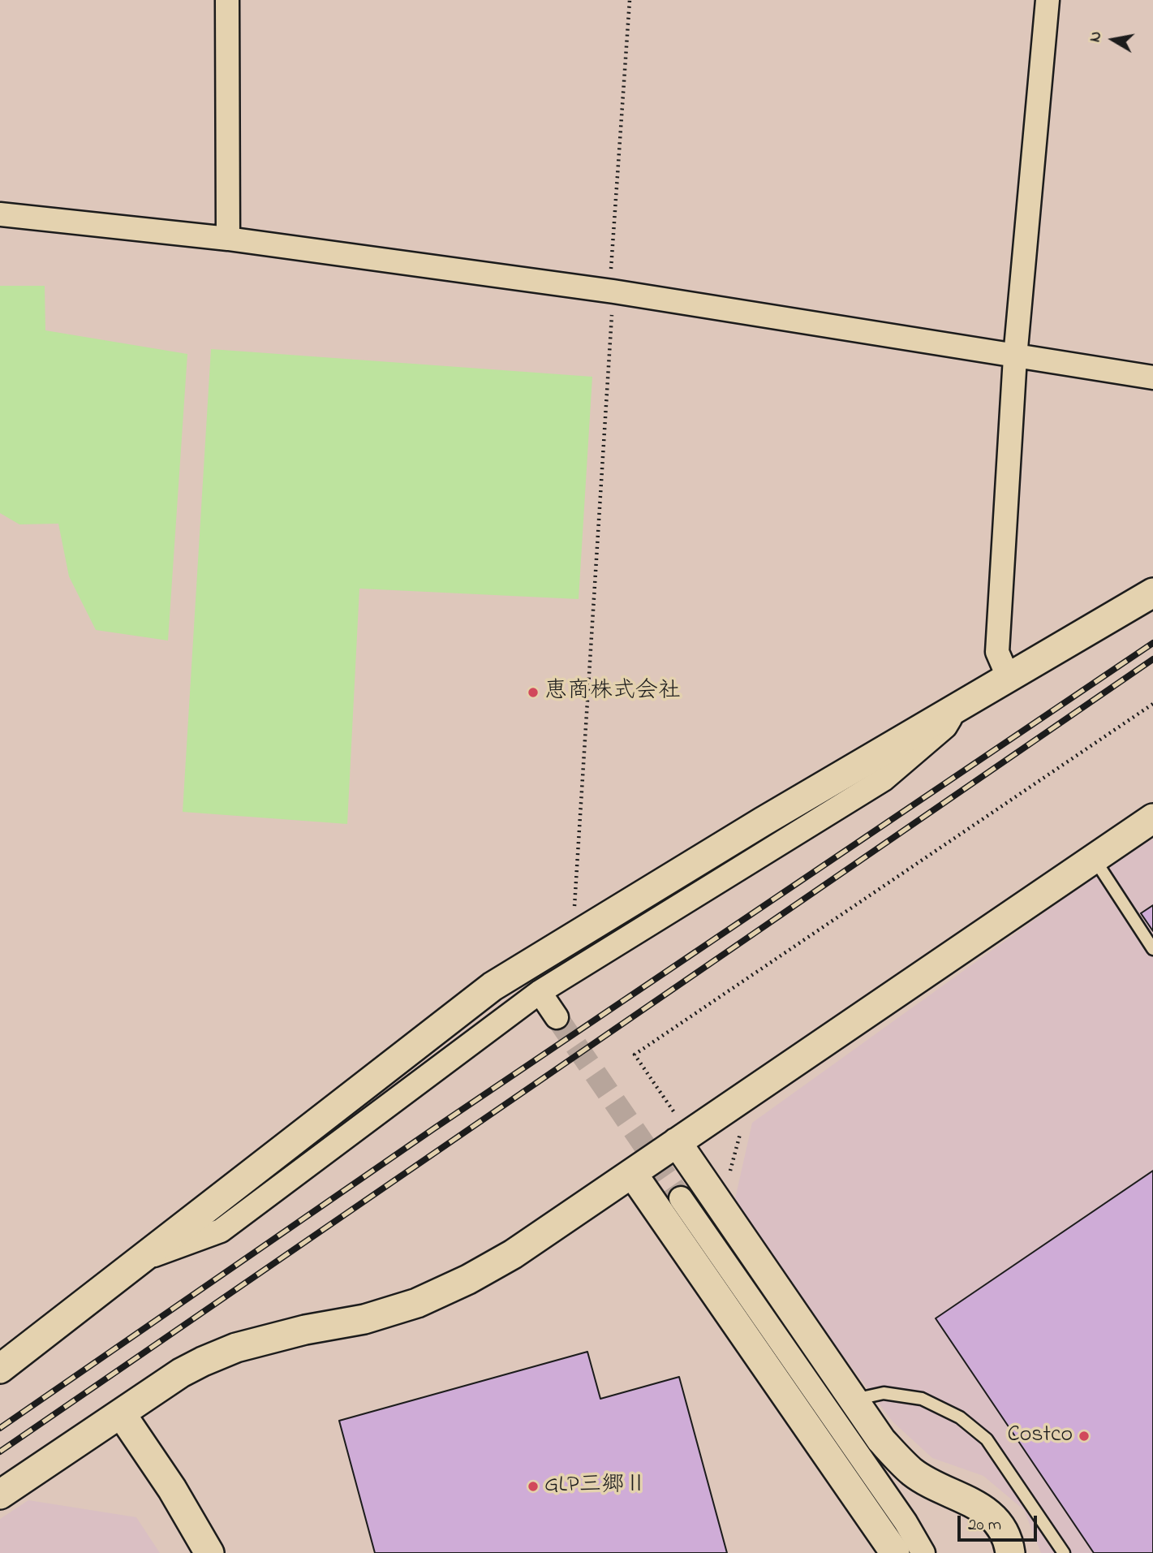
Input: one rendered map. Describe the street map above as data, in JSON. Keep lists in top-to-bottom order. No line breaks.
{"places":["恵商株式会社","Costco","GLP三郷Ⅱ"],"scale_bar":"20 m","north":"left"}
